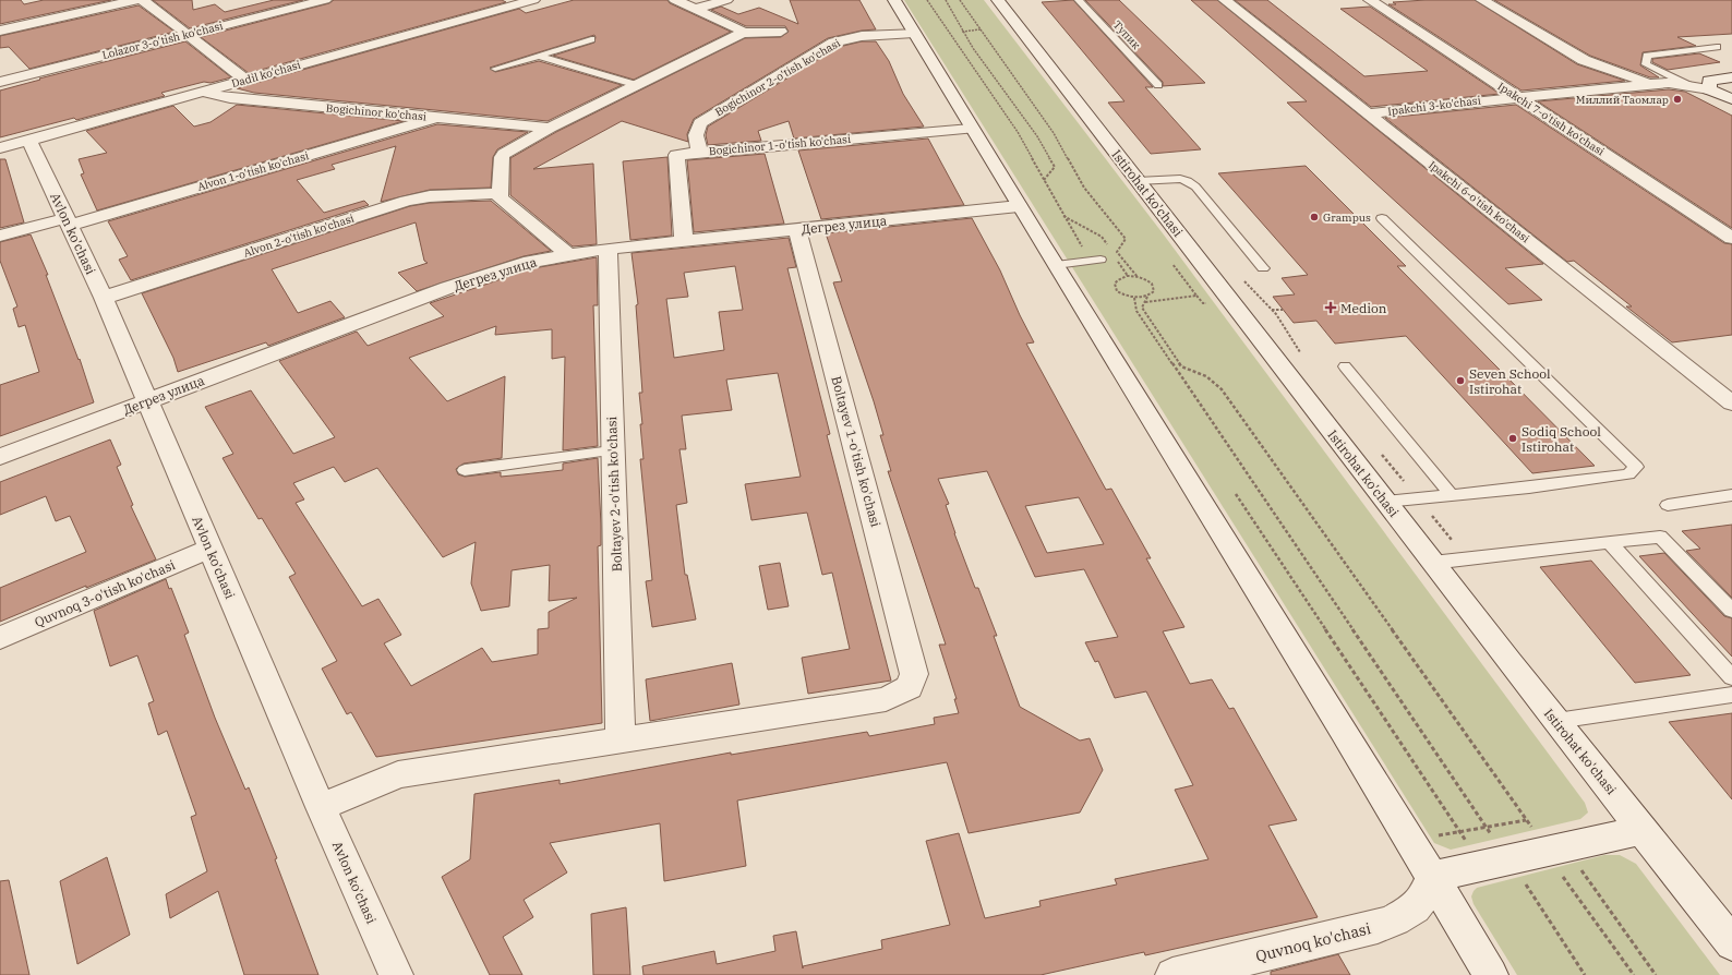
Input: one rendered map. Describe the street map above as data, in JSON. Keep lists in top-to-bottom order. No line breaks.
{"streets":{"street":["Lolazor 3-o'tish ko'chasi","Dadil ko'chasi","Bogichinor 2-o'tish ko'chasi","Ipakchi 3-ko'chasi","Bogichinor ko'chasi","Ipakchi 7-o'tish ko'chasi","Bogichinor 1-o'tish ko'chasi","Alvon 1-o'tish ko'chasi","Istirohat ko'chasi","Ipakchi 6-o'tish ko'chasi","Дегрез улица","Avlon ko'chasi","Alvon 2-o'tish ko'chasi","Boltayev 1-o'tish ko'chasi","Boltayev 2-o'tish ko'chasi","Quvnoq 3-o'tish ko'chasi","Quvnoq ko'chasi"],"lane":["Тупик"]},"crossings":[["Dadil ko'chasi","Bogichinor ko'chasi"],["Dadil ko'chasi","Avlon ko'chasi"],["Bogichinor 2-o'tish ko'chasi","Bogichinor 1-o'tish ko'chasi"],["Ipakchi 3-ko'chasi","Ipakchi 7-o'tish ko'chasi"],["Ipakchi 3-ko'chasi","Ipakchi 6-o'tish ko'chasi"],["Bogichinor ko'chasi","Alvon 1-o'tish ko'chasi"],["Bogichinor 1-o'tish ko'chasi","Дегрез улица"],["Alvon 1-o'tish ko'chasi","Avlon ko'chasi"],["Дегрез улица","Avlon ko'chasi"],["Дегрез улица","Boltayev 1-o'tish ko'chasi"],["Дегрез улица","Boltayev 2-o'tish ko'chasi"],["Avlon ko'chasi","Alvon 2-o'tish ko'chasi"],["Avlon ko'chasi","Quvnoq 3-o'tish ko'chasi"],["Boltayev 1-o'tish ko'chasi","Boltayev 2-o'tish ko'chasi"]],"places":{"other":["Миллий Таомлар","Grampus","Seven School Istirohat","Sodiq School Istirohat"],"health":["Medion"]}}
